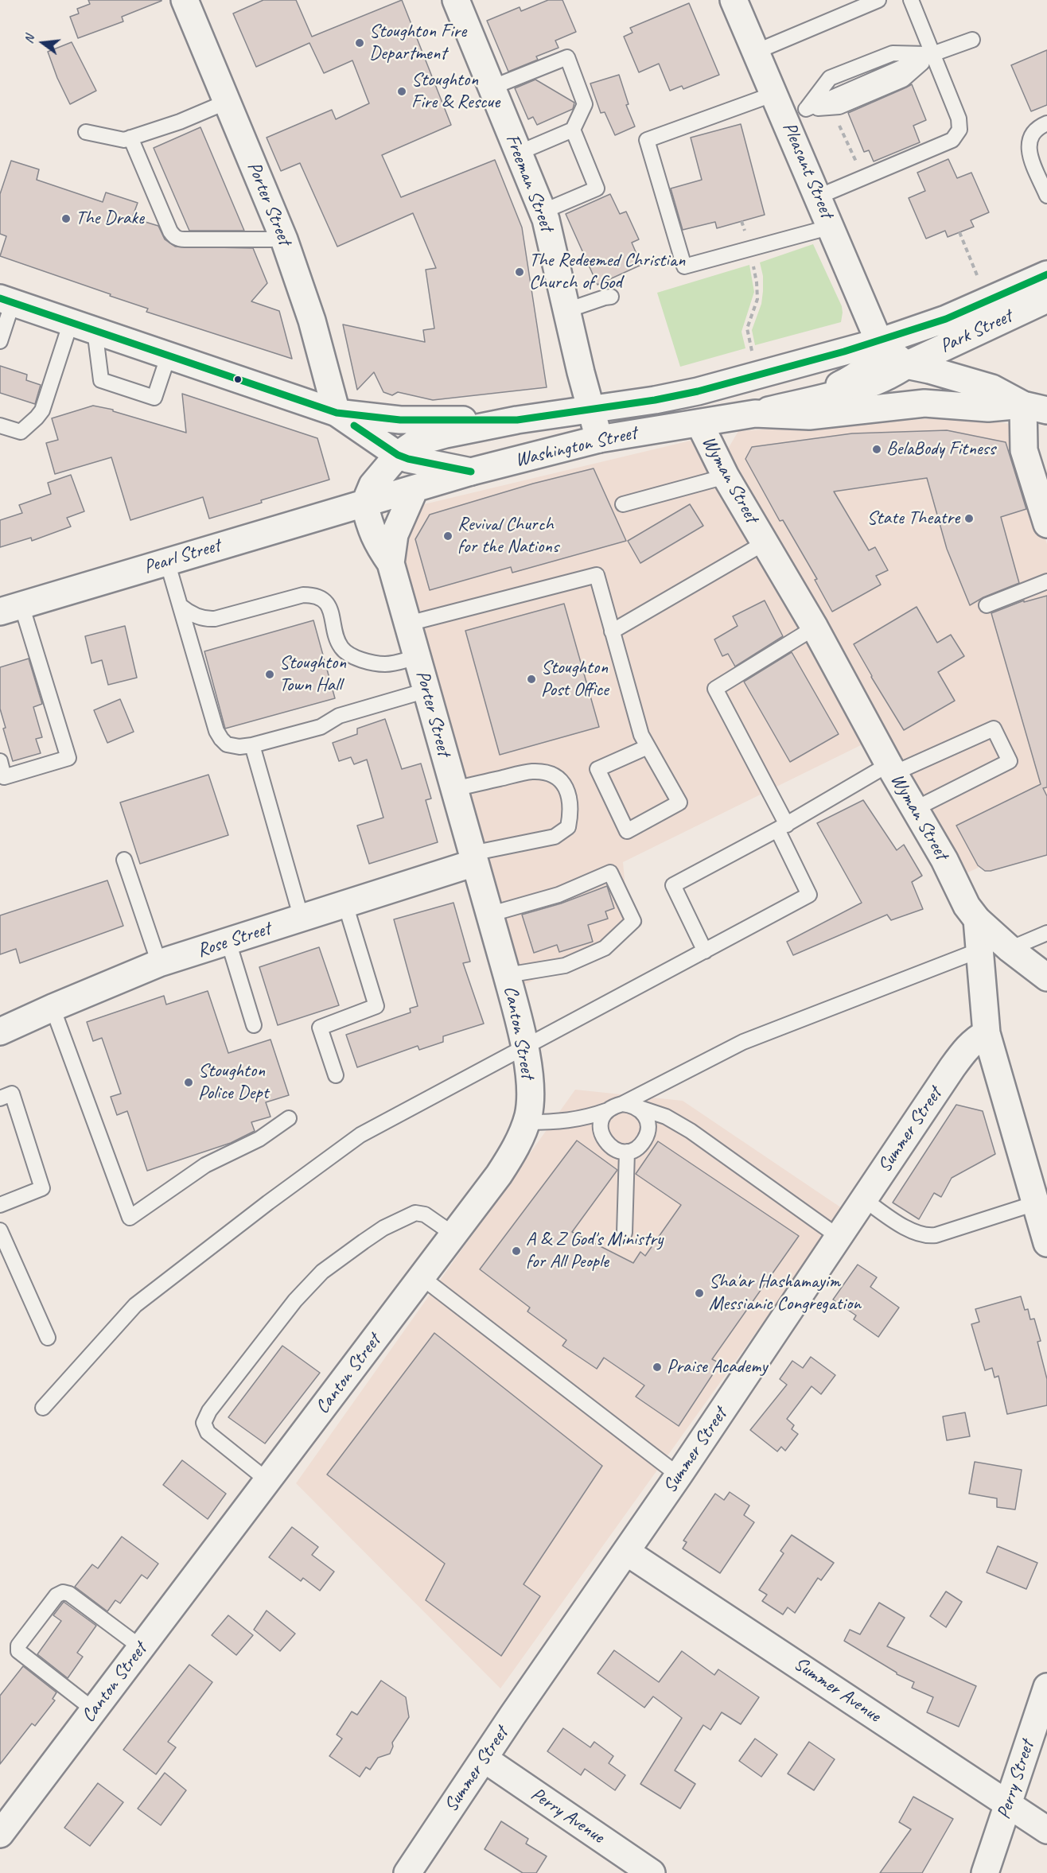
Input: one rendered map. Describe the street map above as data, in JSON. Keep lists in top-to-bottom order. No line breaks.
{"streets":{"main road":["Pleasant Street","Freeman Street","Porter Street","Park Street","Washington Street","Wyman Street","Pearl Street","Rose Street","Canton Street","Summer Street","Summer Avenue","Perry Street","Perry Avenue"]},"crossings":[["Pleasant Street","Washington Street"],["Freeman Street","Washington Street"],["Porter Street","Washington Street"],["Porter Street","Pearl Street"],["Porter Street","Rose Street"],["Porter Street","Canton Street"],["Park Street","Washington Street"],["Washington Street","Wyman Street"],["Washington Street","Pearl Street"],["Wyman Street","Summer Street"],["Rose Street","Canton Street"],["Summer Street","Summer Avenue"],["Summer Street","Perry Avenue"],["Summer Avenue","Perry Street"]],"places":["Stoughton Fire Department","Stoughton Fire & Rescue","The Drake","The Redeemed Christian Church of God","BelaBody Fitness","State Theatre","Revival Church for the Nations","Stoughton Town Hall","Stoughton Post Office","Stoughton Police Dept","A & Z God's Ministry for All People","Sha'ar Hashamayim Messianic Congregation","Praise Academy"],"north":"left"}
